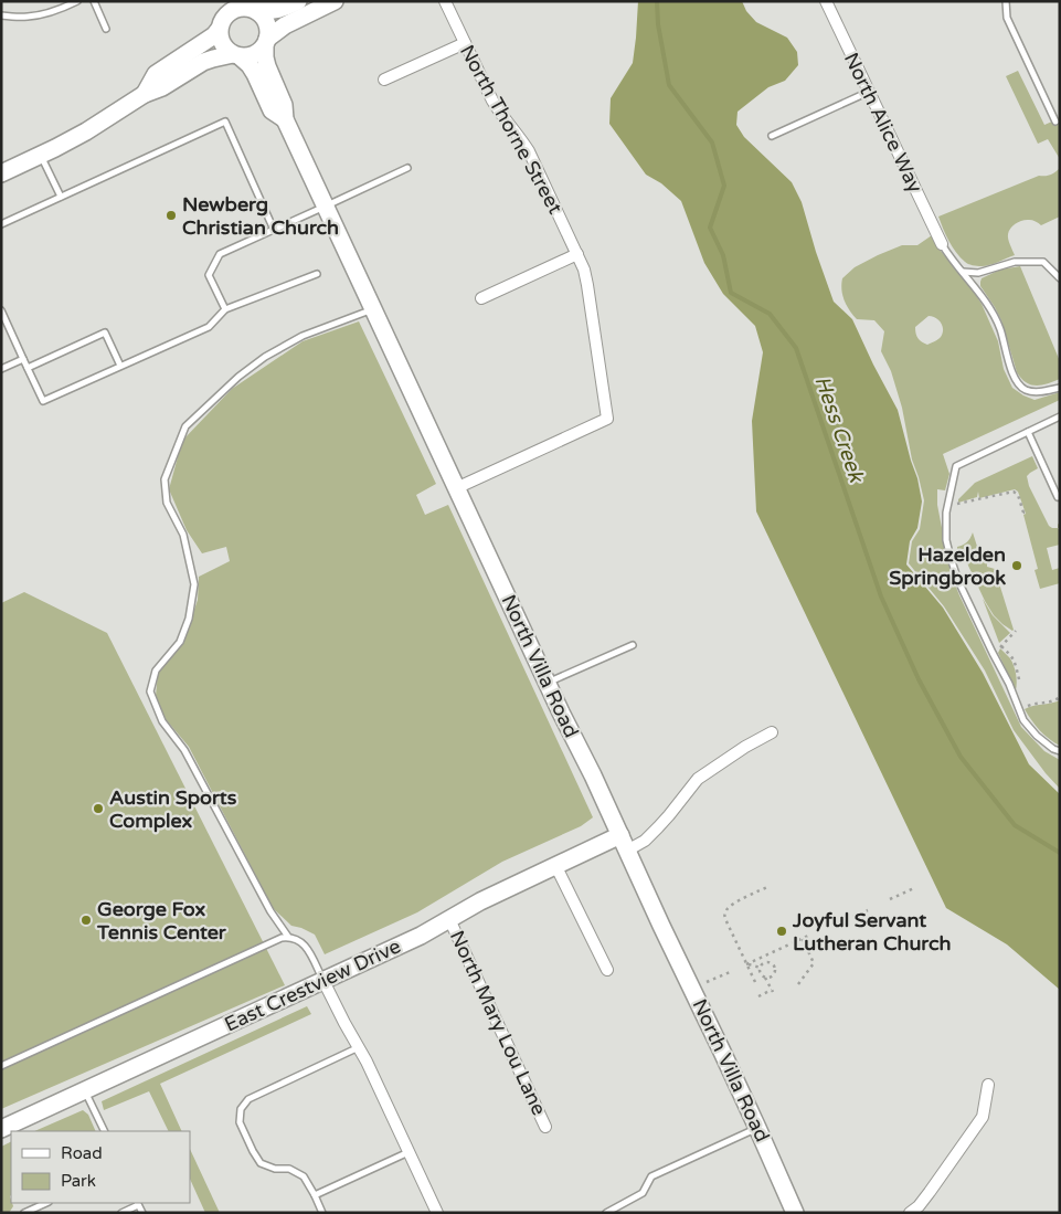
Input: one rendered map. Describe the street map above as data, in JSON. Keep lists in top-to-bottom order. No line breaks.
{"streets":{"main road":["North Villa Road","East Crestview Drive"],"street":["North Alice Way","North Thorne Street","North Mary Lou Lane"]},"crossings":[["North Thorne Street","North Villa Road"],["North Villa Road","East Crestview Drive"],["East Crestview Drive","North Mary Lou Lane"]],"water":["Hess Creek"],"places":["Newberg Christian Church","Hazelden Springbrook","Austin Sports Complex","George Fox Tennis Center","Joyful Servant Lutheran Church"],"legend":["Road","Park"]}
